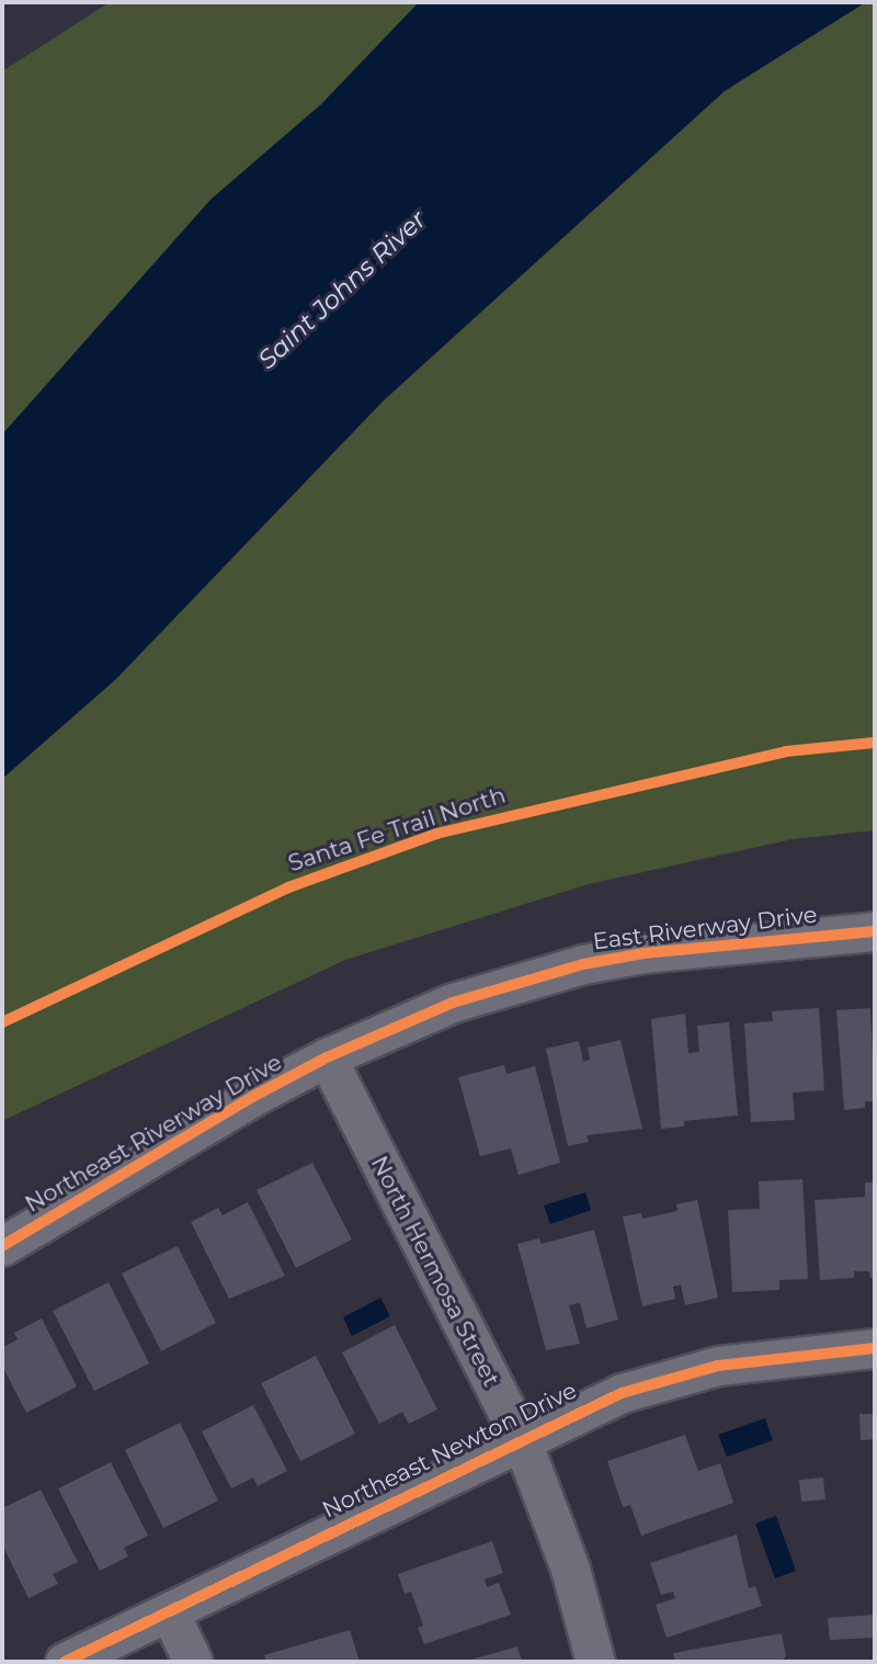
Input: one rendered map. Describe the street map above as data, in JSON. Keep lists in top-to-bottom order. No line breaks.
{"streets":{"street":["East Riverway Drive","Northeast Riverway Drive","North Hermosa Street","Northeast Newton Drive"],"cycle path":["Santa Fe Trail North"]},"crossings":[["East Riverway Drive","Northeast Riverway Drive"],["East Riverway Drive","North Hermosa Street"],["Northeast Riverway Drive","North Hermosa Street"],["North Hermosa Street","Northeast Newton Drive"]],"water":["Saint Johns River"]}
